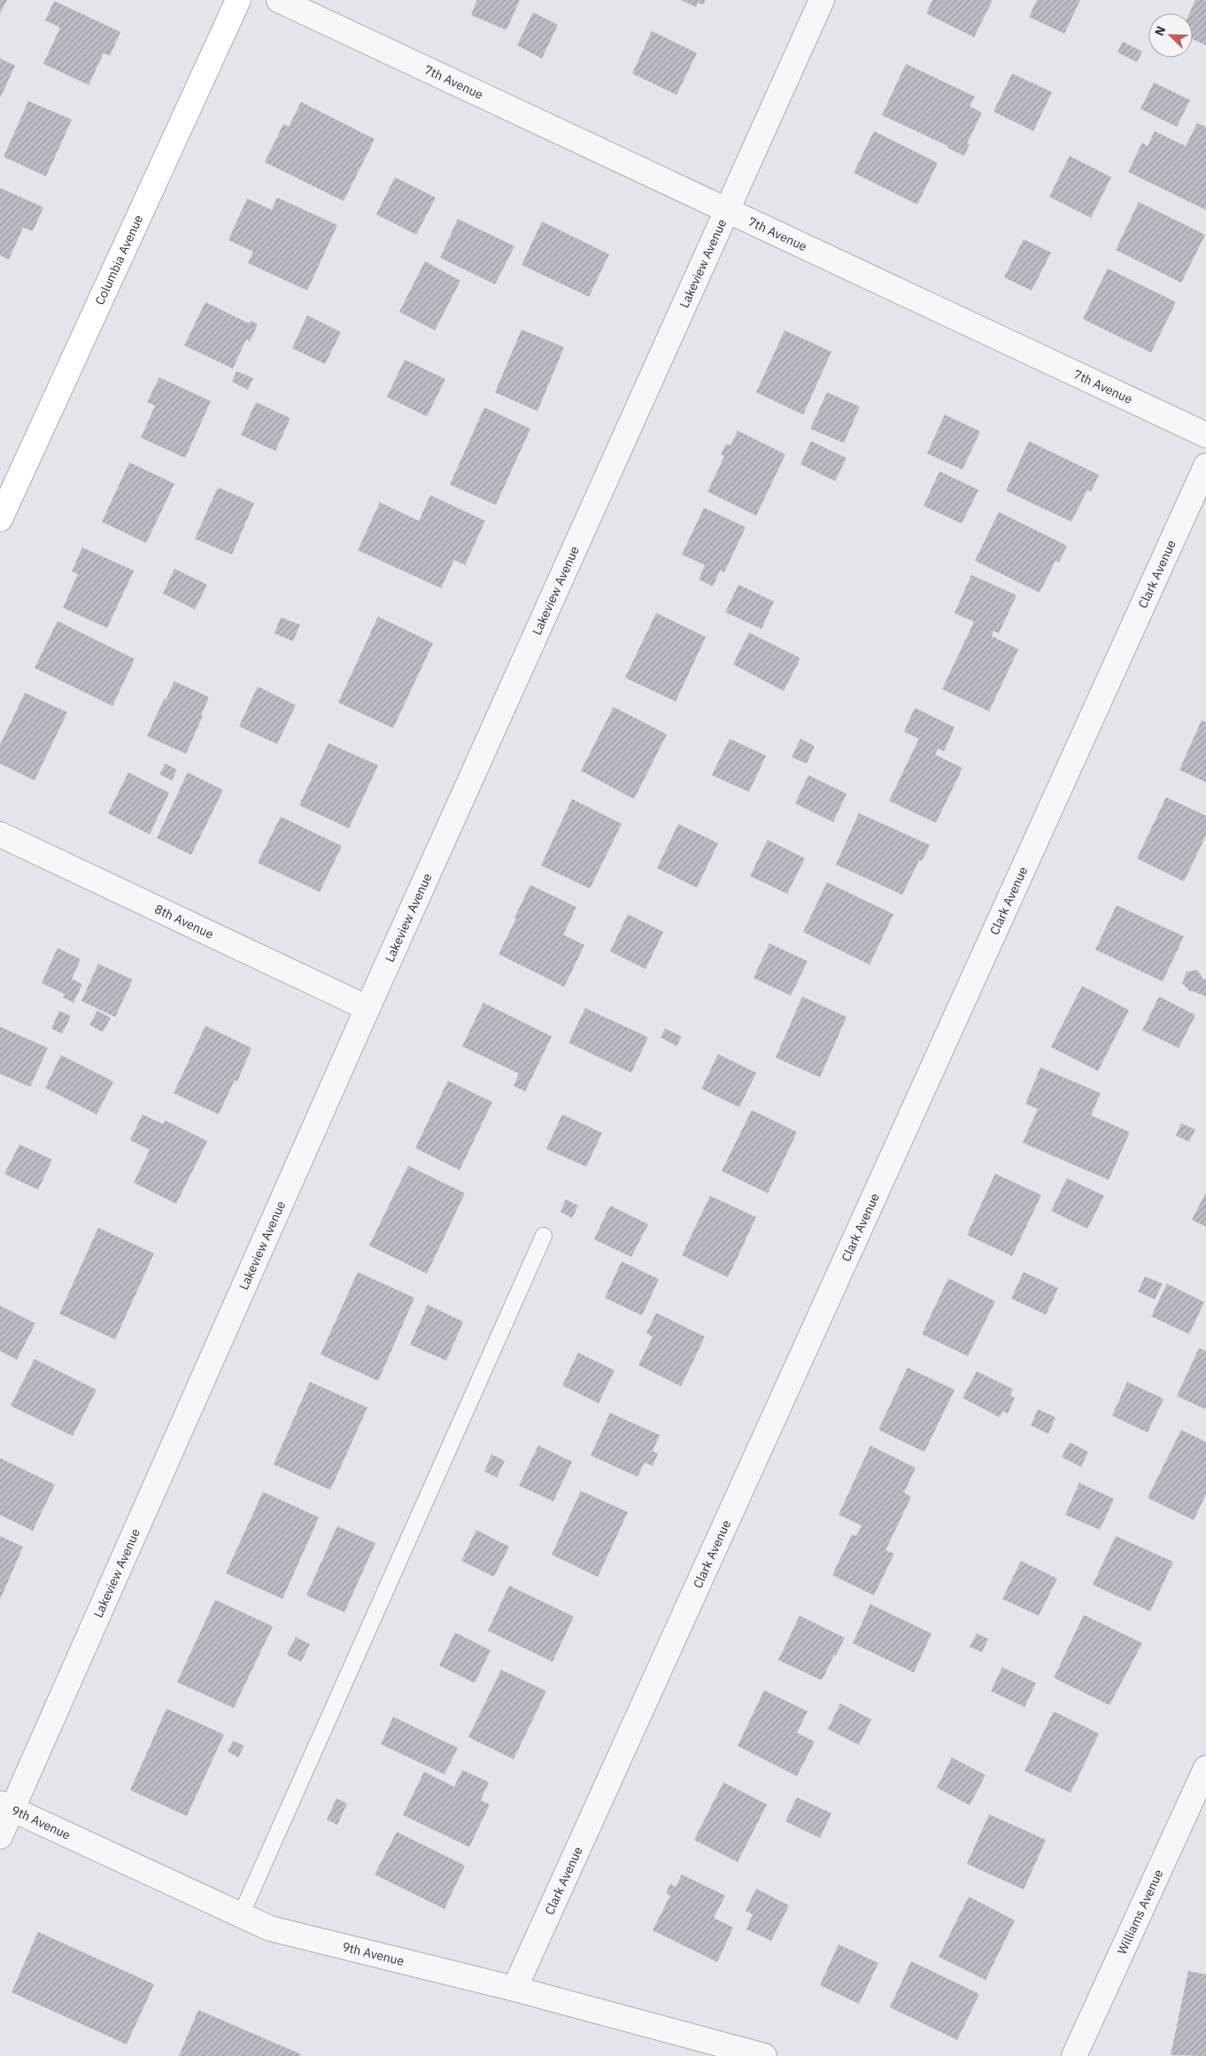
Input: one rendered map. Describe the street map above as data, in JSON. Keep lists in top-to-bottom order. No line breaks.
{"streets":{"street":["7th Avenue","Columbia Avenue","Lakeview Avenue","Clark Avenue","8th Avenue","9th Avenue","Williams Avenue"]},"crossings":[["7th Avenue","Lakeview Avenue"],["Lakeview Avenue","8th Avenue"],["Lakeview Avenue","9th Avenue"],["Clark Avenue","9th Avenue"]],"north":"top left"}
